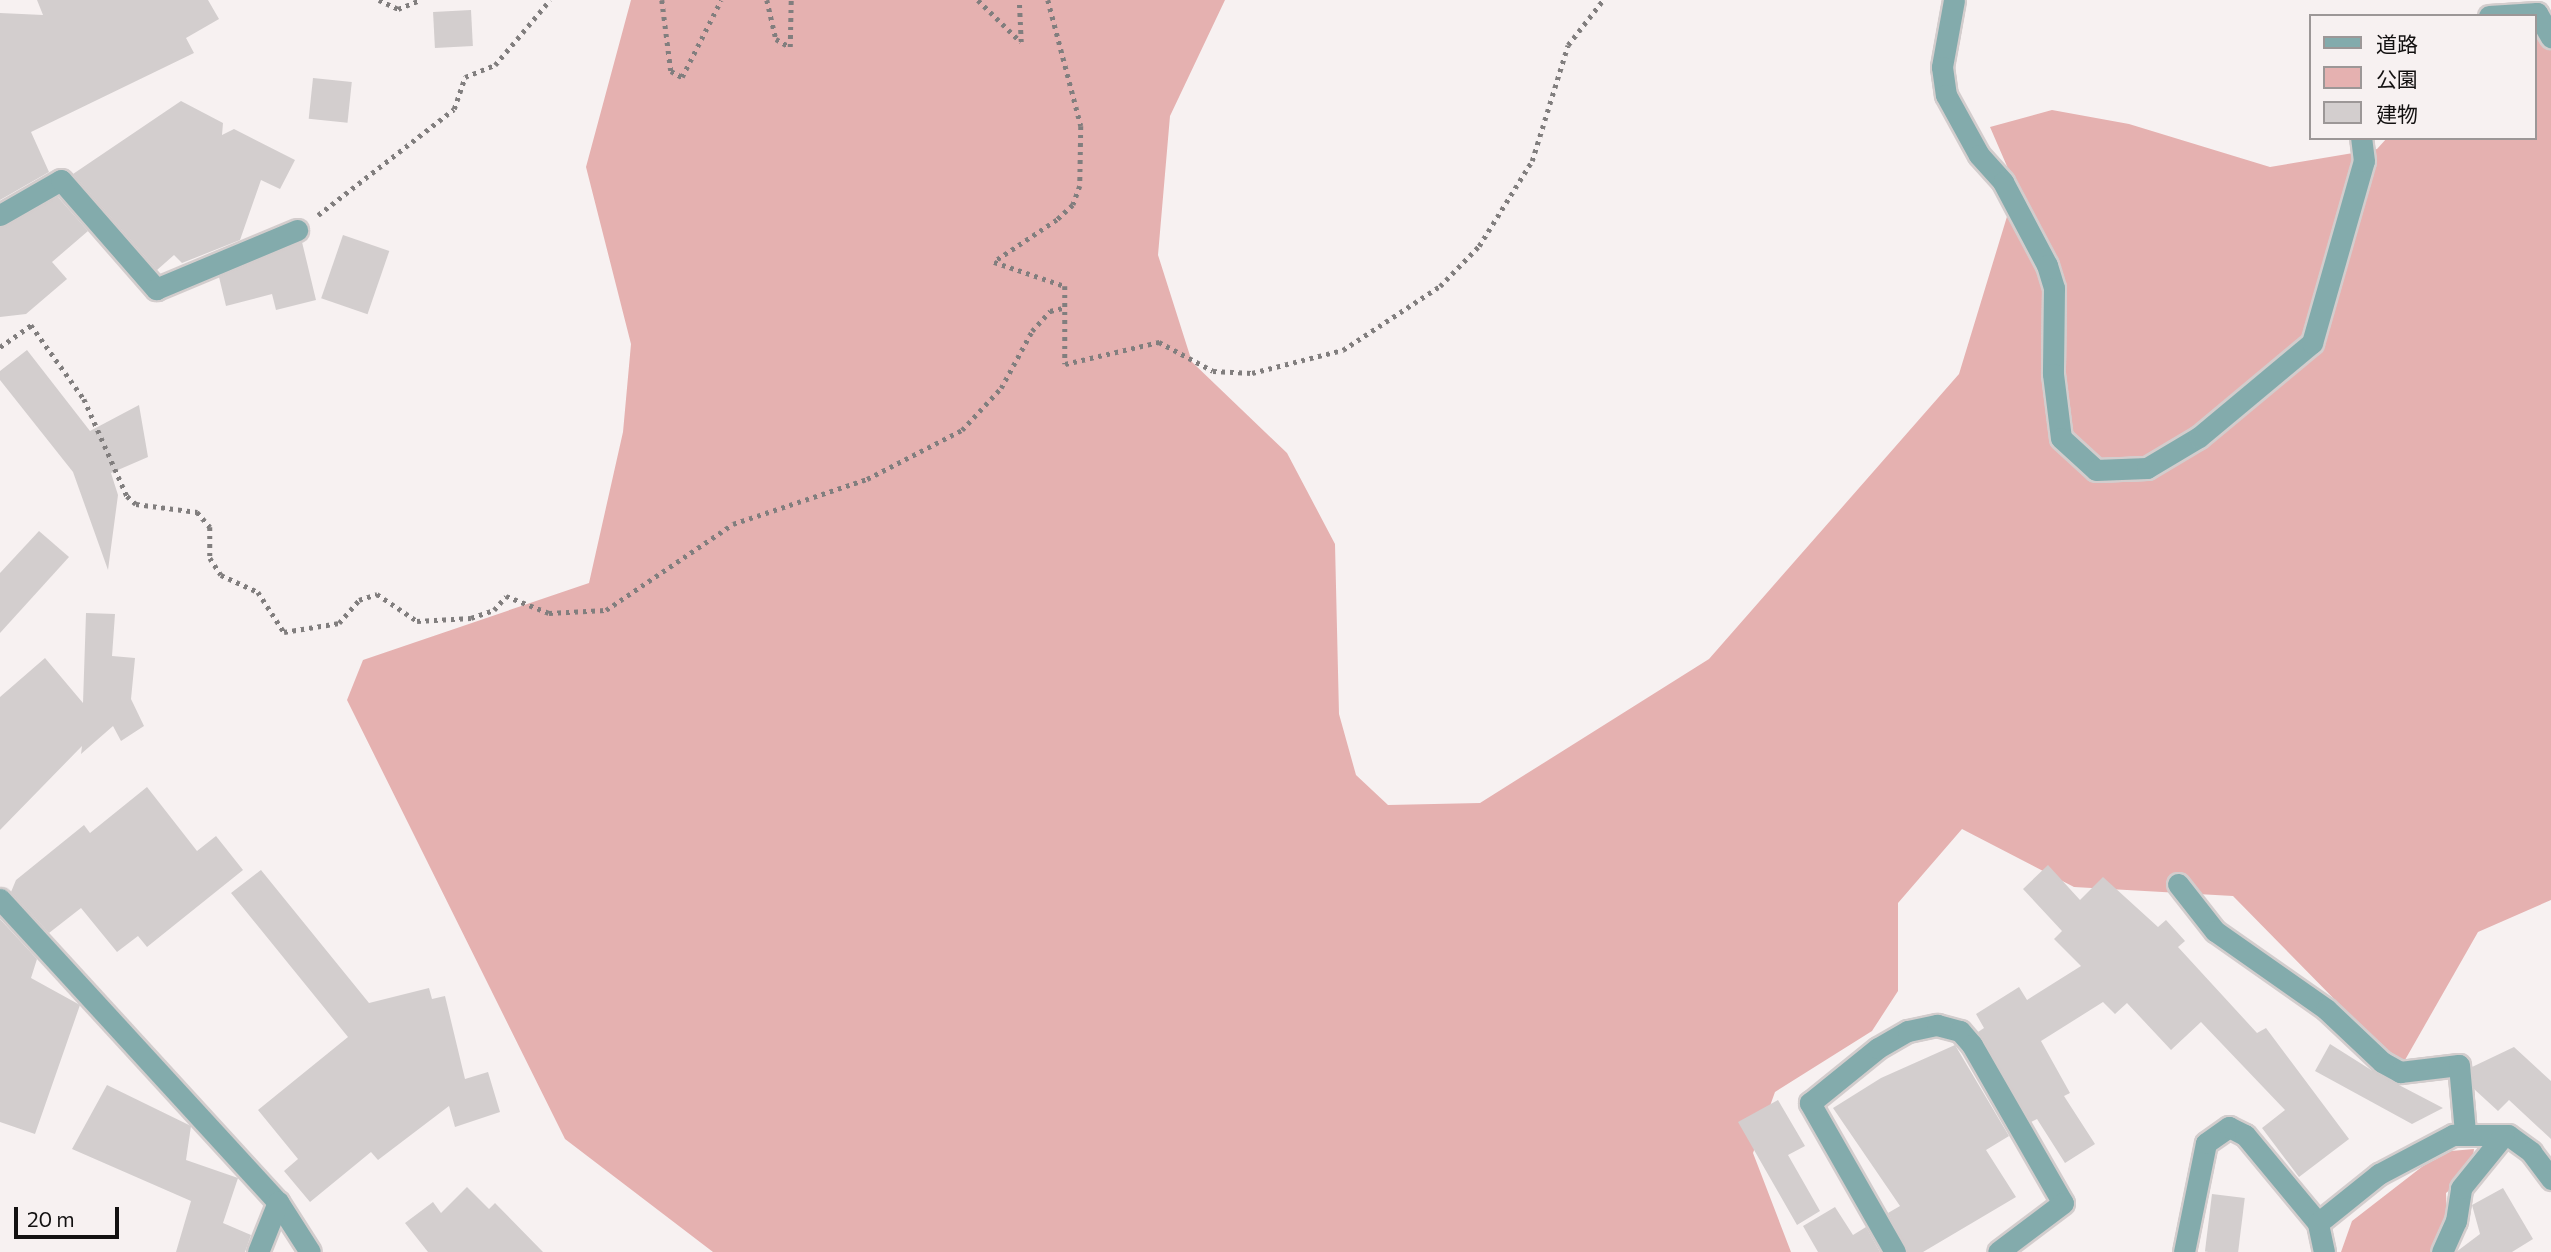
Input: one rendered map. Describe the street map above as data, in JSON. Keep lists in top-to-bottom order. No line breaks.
{"legend":["道路","公園","建物"],"scale_bar":"20 m"}
